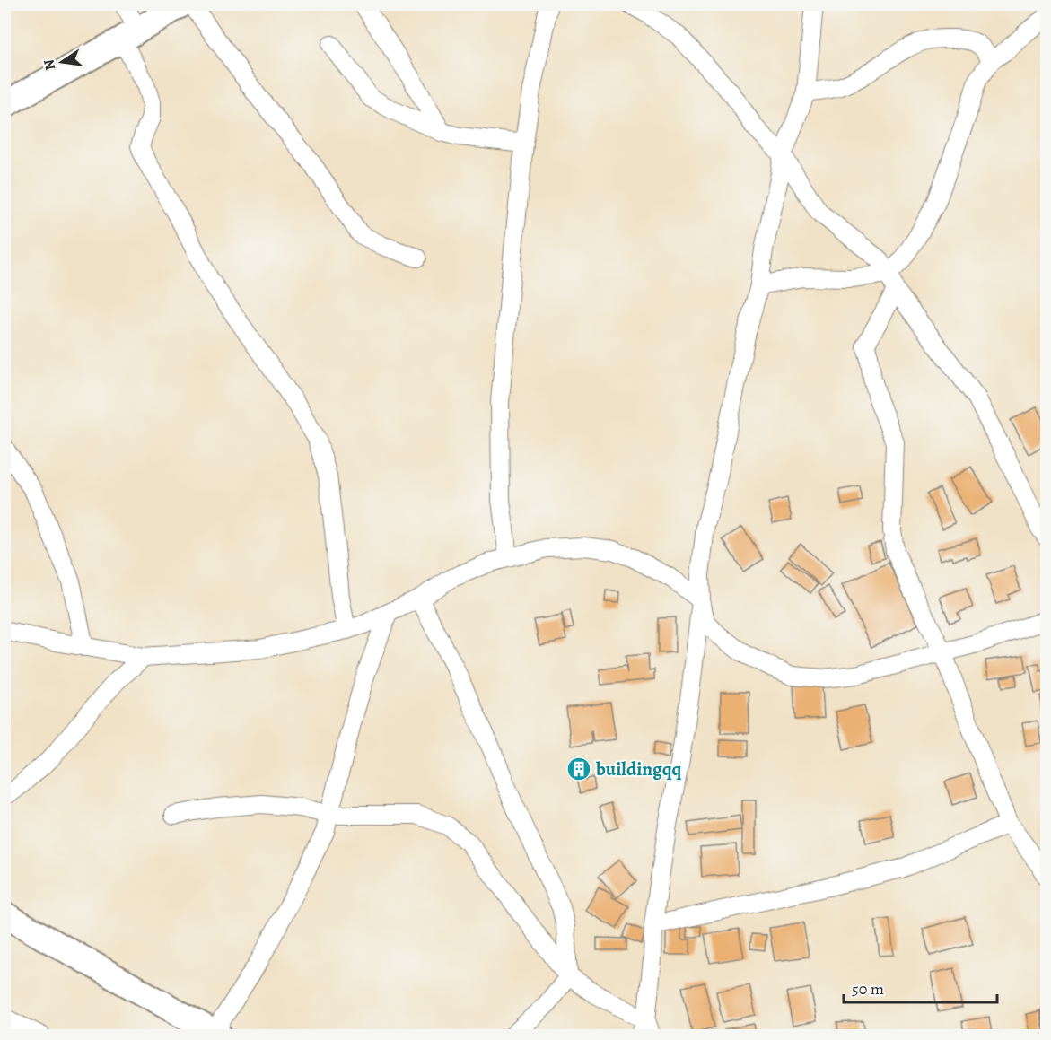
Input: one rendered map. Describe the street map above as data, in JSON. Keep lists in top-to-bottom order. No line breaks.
{"places":{"building":["buildingqq"]},"scale_bar":"50 m","north":"left"}
